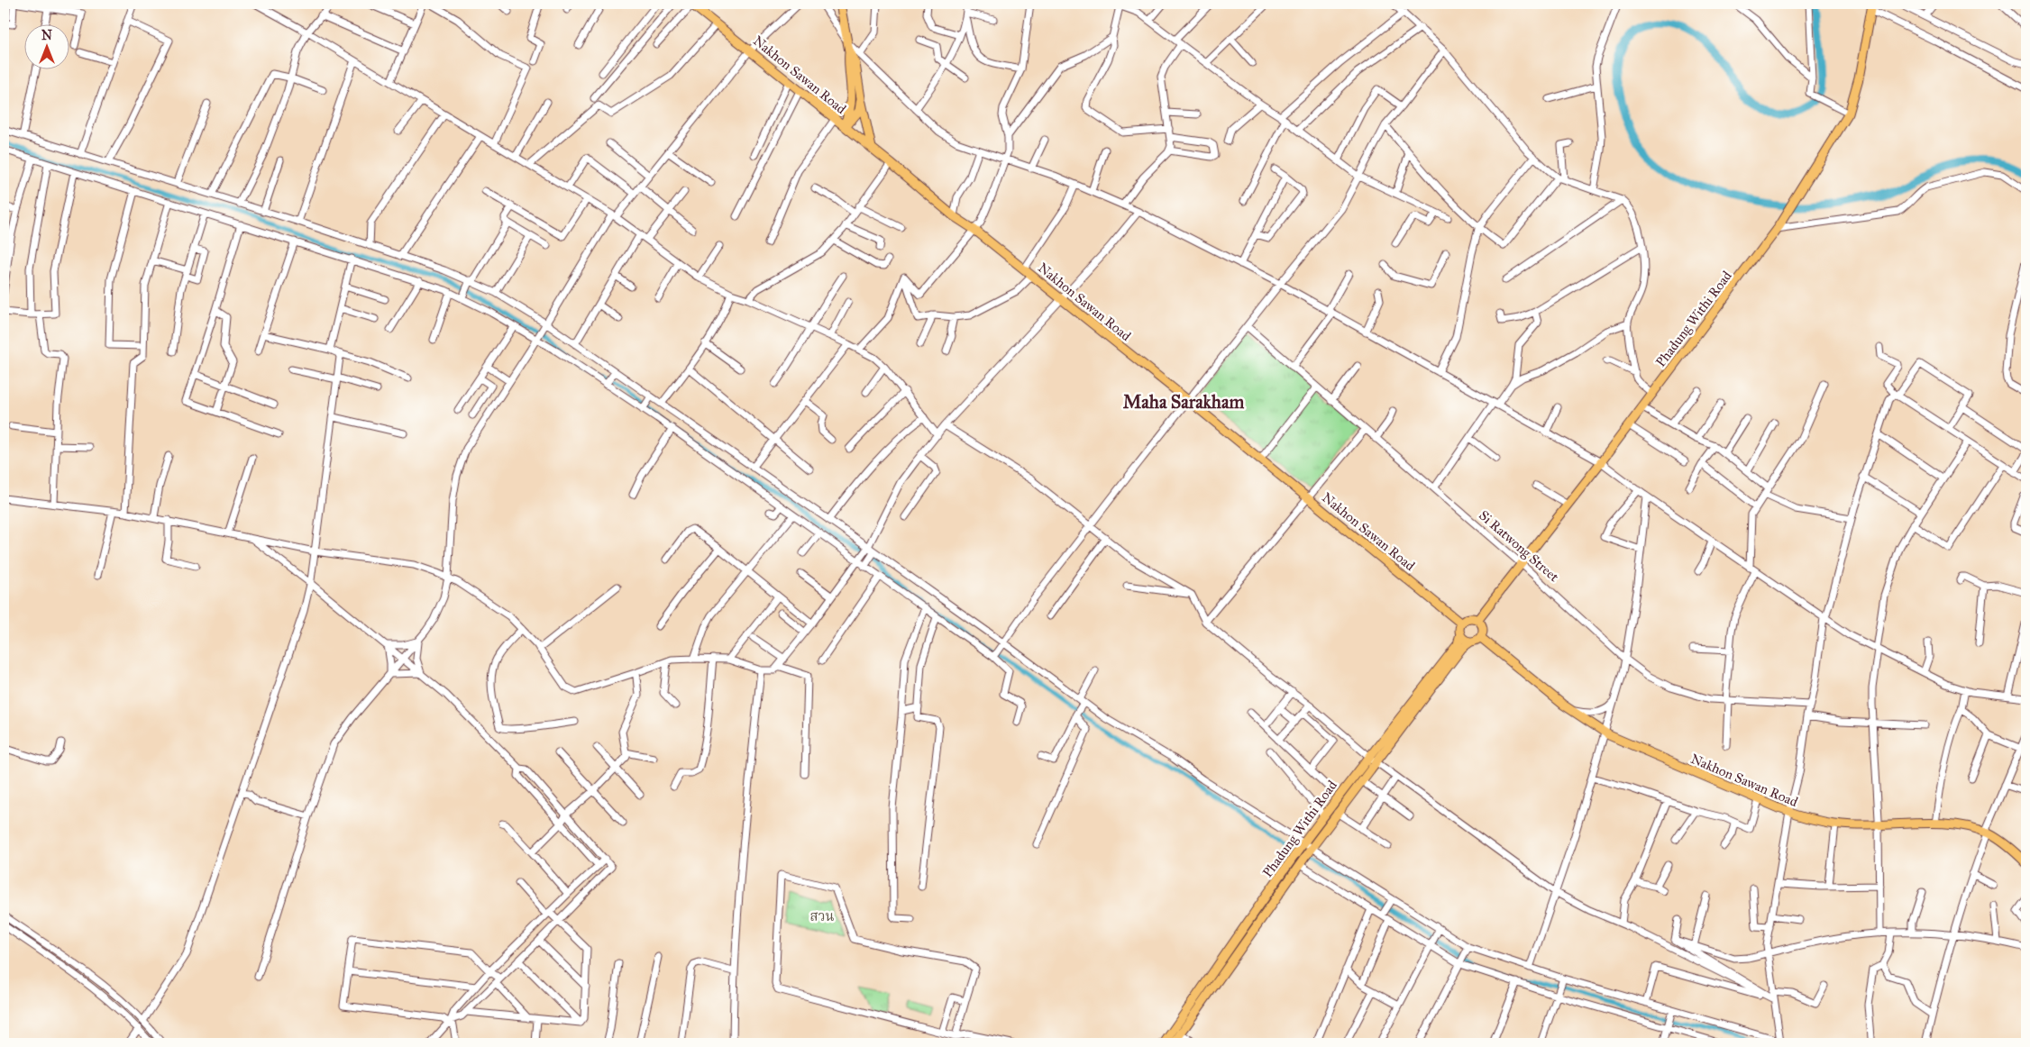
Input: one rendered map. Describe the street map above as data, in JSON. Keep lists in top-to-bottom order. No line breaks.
{"streets":{"main road":["Nakhon Sawan Road","Phadung Withi Road"],"street":["Si Ratwong Street"]},"crossings":[["Nakhon Sawan Road","Phadung Withi Road"],["Phadung Withi Road","Si Ratwong Street"]],"districts":["Maha Sarakham"],"parks":["สวน"],"north":"top"}
